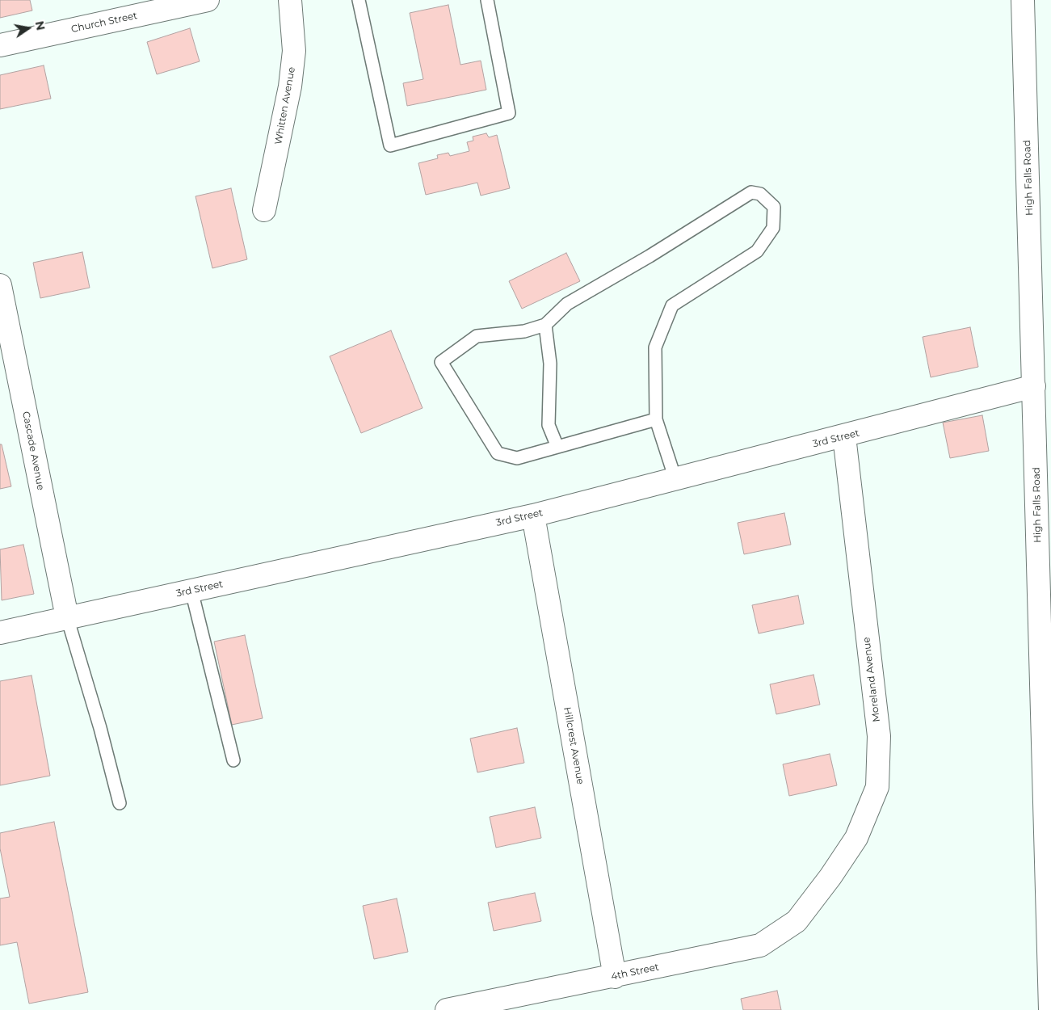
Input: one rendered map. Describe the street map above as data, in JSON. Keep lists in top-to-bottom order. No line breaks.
{"streets":{"street":["Church Street","Whitten Avenue","High Falls Road","3rd Street","Cascade Avenue","Moreland Avenue","Hillcrest Avenue","4th Street"]},"crossings":[["High Falls Road","3rd Street"],["3rd Street","Cascade Avenue"],["3rd Street","Moreland Avenue"],["3rd Street","Hillcrest Avenue"],["Moreland Avenue","4th Street"],["Hillcrest Avenue","4th Street"]],"north":"right"}
